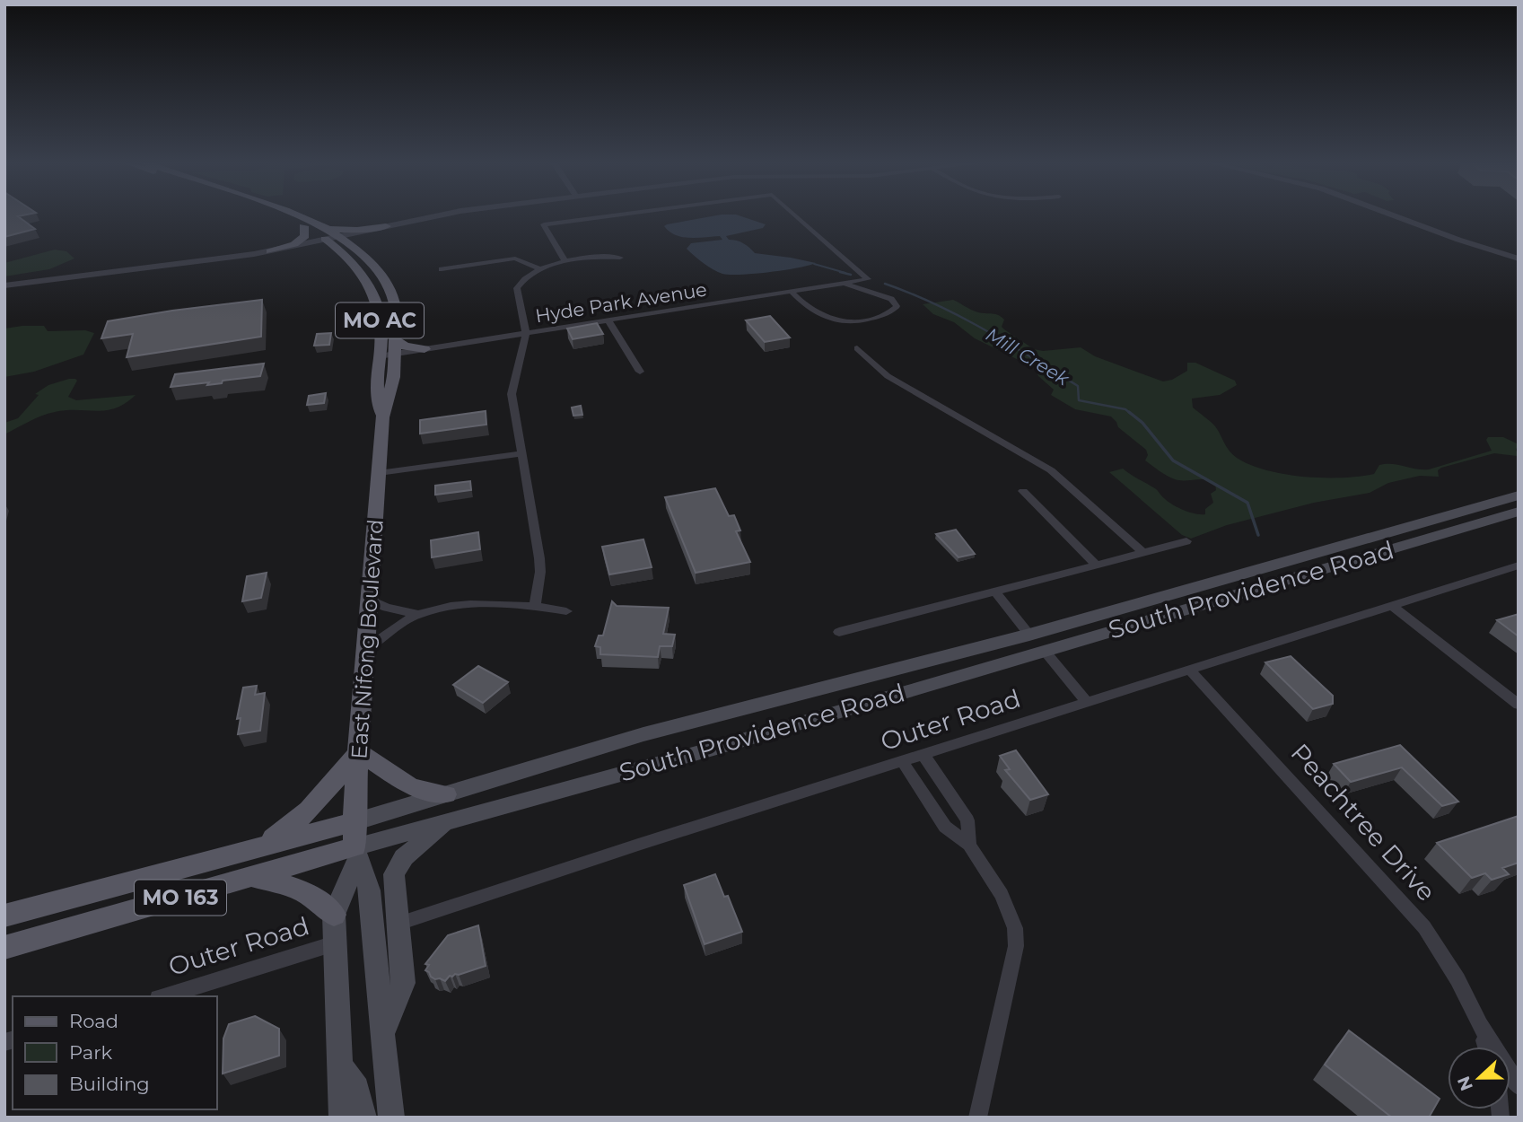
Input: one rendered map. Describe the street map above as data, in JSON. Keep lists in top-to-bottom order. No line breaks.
{"streets":{"main road":["MO AC","South Providence Road","East Nifong Boulevard","MO 163"],"street":["Hyde Park Avenue","Outer Road","Peachtree Drive"]},"crossings":[["Hyde Park Avenue","East Nifong Boulevard"],["MO AC","East Nifong Boulevard"],["South Providence Road","East Nifong Boulevard"],["East Nifong Boulevard","Outer Road"],["Outer Road","Peachtree Drive"]],"water":["Mill Creek"],"legend":["Road","Park","Building"],"north":"left"}
